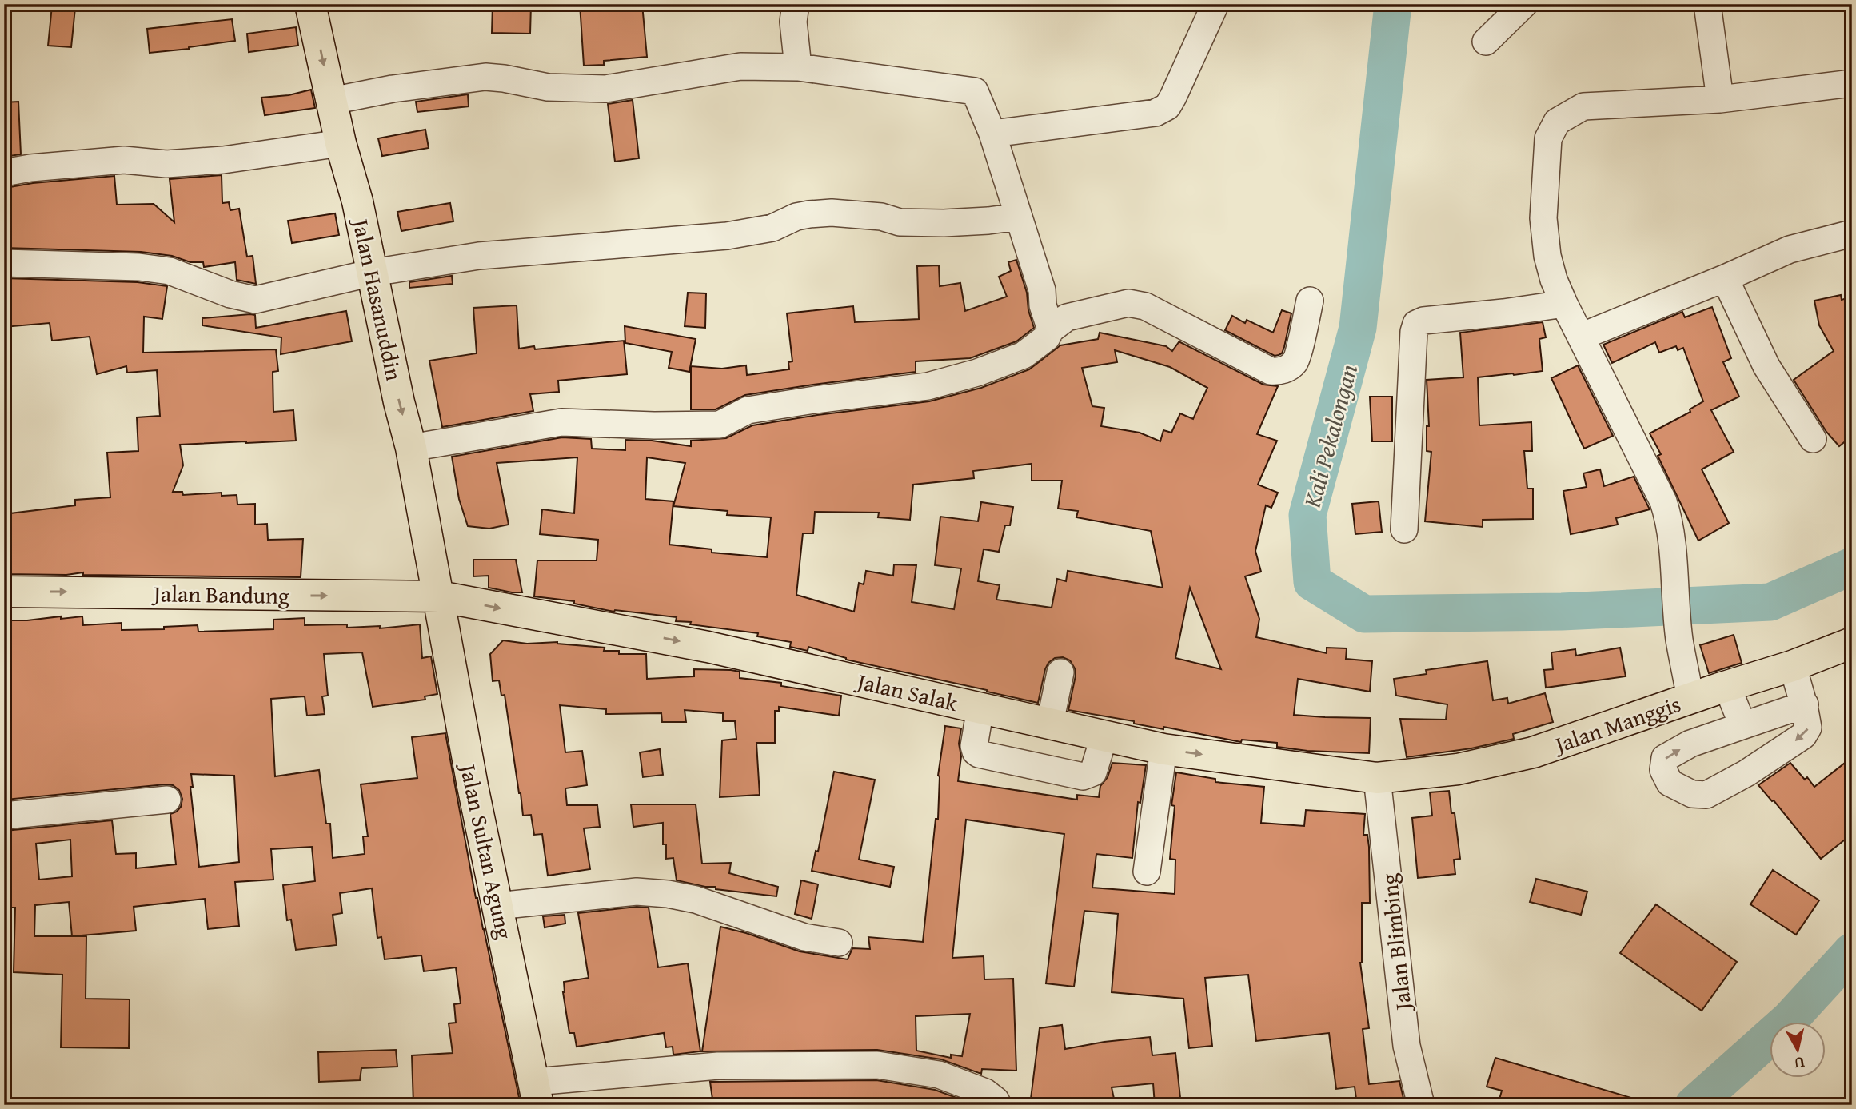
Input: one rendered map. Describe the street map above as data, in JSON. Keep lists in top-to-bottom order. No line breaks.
{"streets":{"main road":["Jalan Hasanuddin","Jalan Bandung","Jalan Salak","Jalan Manggis","Jalan Sultan Agung"],"street":["Jalan Blimbing"]},"crossings":[["Jalan Hasanuddin","Jalan Bandung"],["Jalan Hasanuddin","Jalan Salak"],["Jalan Hasanuddin","Jalan Sultan Agung"],["Jalan Bandung","Jalan Salak"],["Jalan Bandung","Jalan Sultan Agung"],["Jalan Salak","Jalan Manggis"],["Jalan Salak","Jalan Sultan Agung"],["Jalan Salak","Jalan Blimbing"],["Jalan Manggis","Jalan Blimbing"]],"one_way":["Jalan Hasanuddin","Jalan Bandung","Jalan Salak"],"water":["Kali Pekalongan"],"north":"bottom"}
